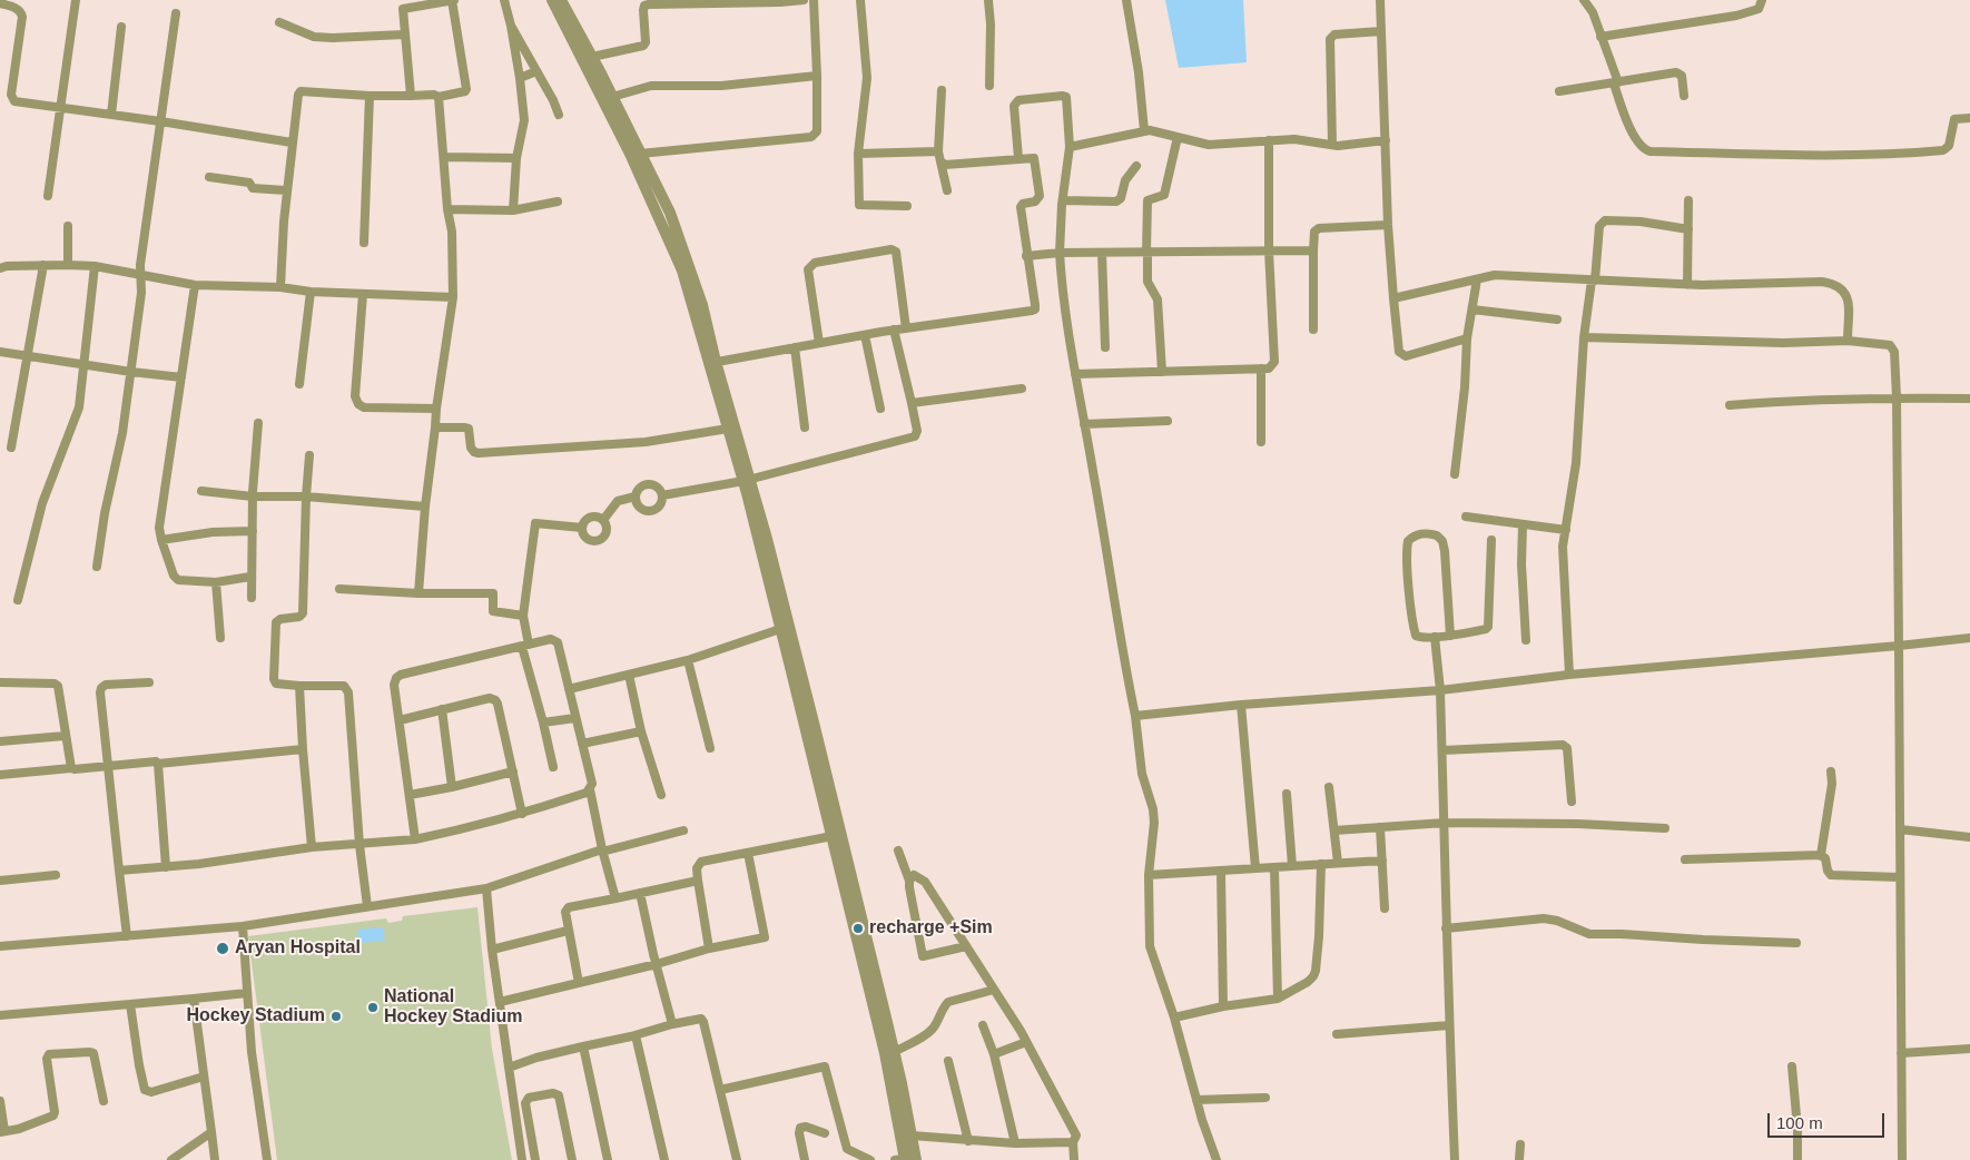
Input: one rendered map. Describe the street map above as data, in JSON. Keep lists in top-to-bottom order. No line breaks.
{"places":["recharge +Sim","Aryan Hospital","National Hockey Stadium","Hockey Stadium"],"scale_bar":"100 m"}
